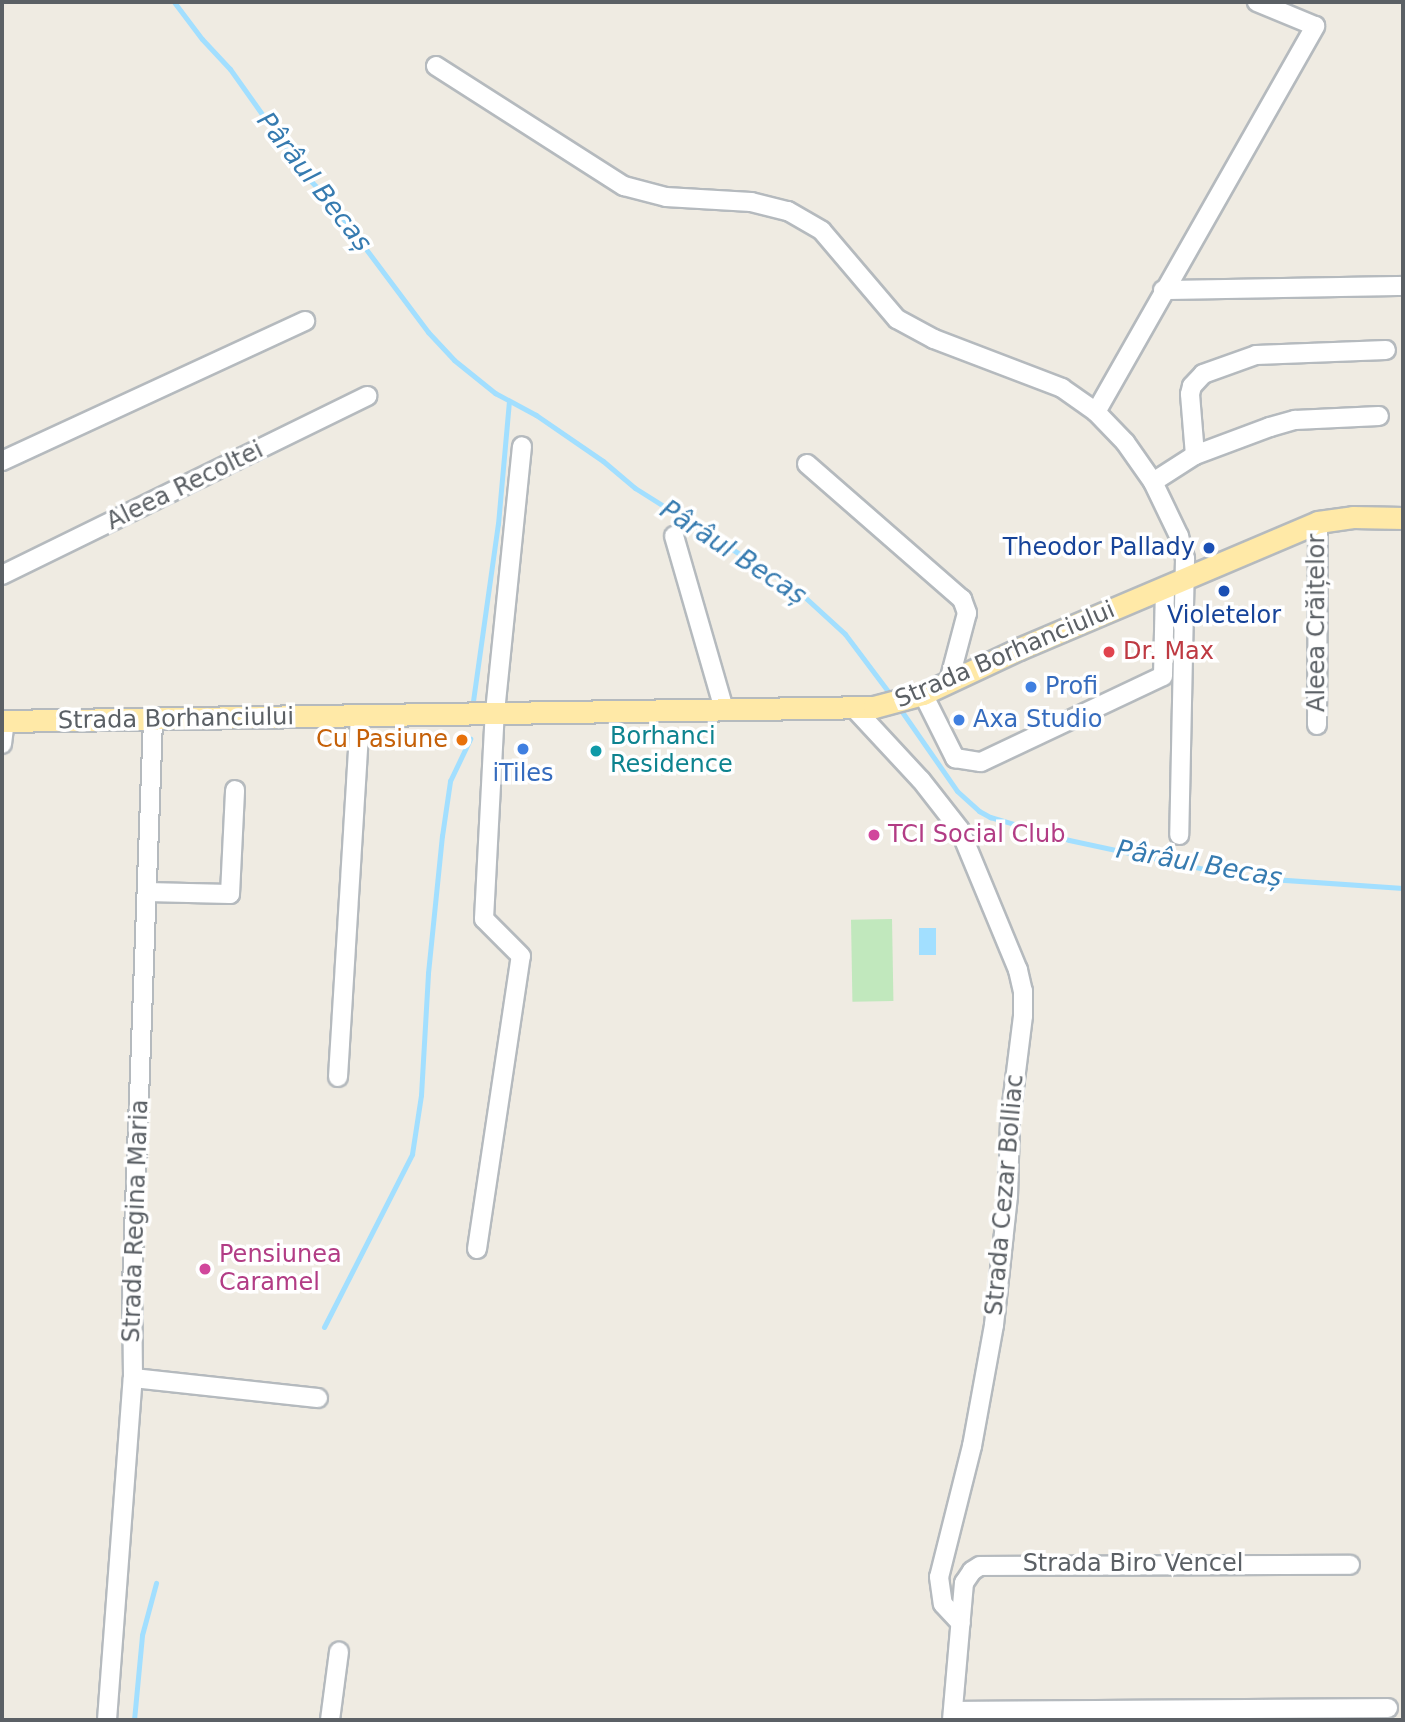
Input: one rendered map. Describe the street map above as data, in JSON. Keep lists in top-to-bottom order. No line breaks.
{"streets":{"main road":["Strada Borhanciului"],"street":["Aleea Recoltei","Aleea Crăițelor","Strada Cezar Bolliac","Strada Regina Maria","Strada Biro Vencel"]},"crossings":[["Aleea Crăițelor","Strada Borhanciului"],["Strada Borhanciului","Strada Cezar Bolliac"],["Strada Borhanciului","Strada Regina Maria"],["Strada Cezar Bolliac","Strada Biro Vencel"]],"water":["Pârâul Becaș"],"places":["Theodor Pallady","Violetelor","Dr. Max","Profi","Axa Studio","Cu Pasiune","iTiles","Borhanci Residence","TCI Social Club","Pensiunea Caramel"]}
